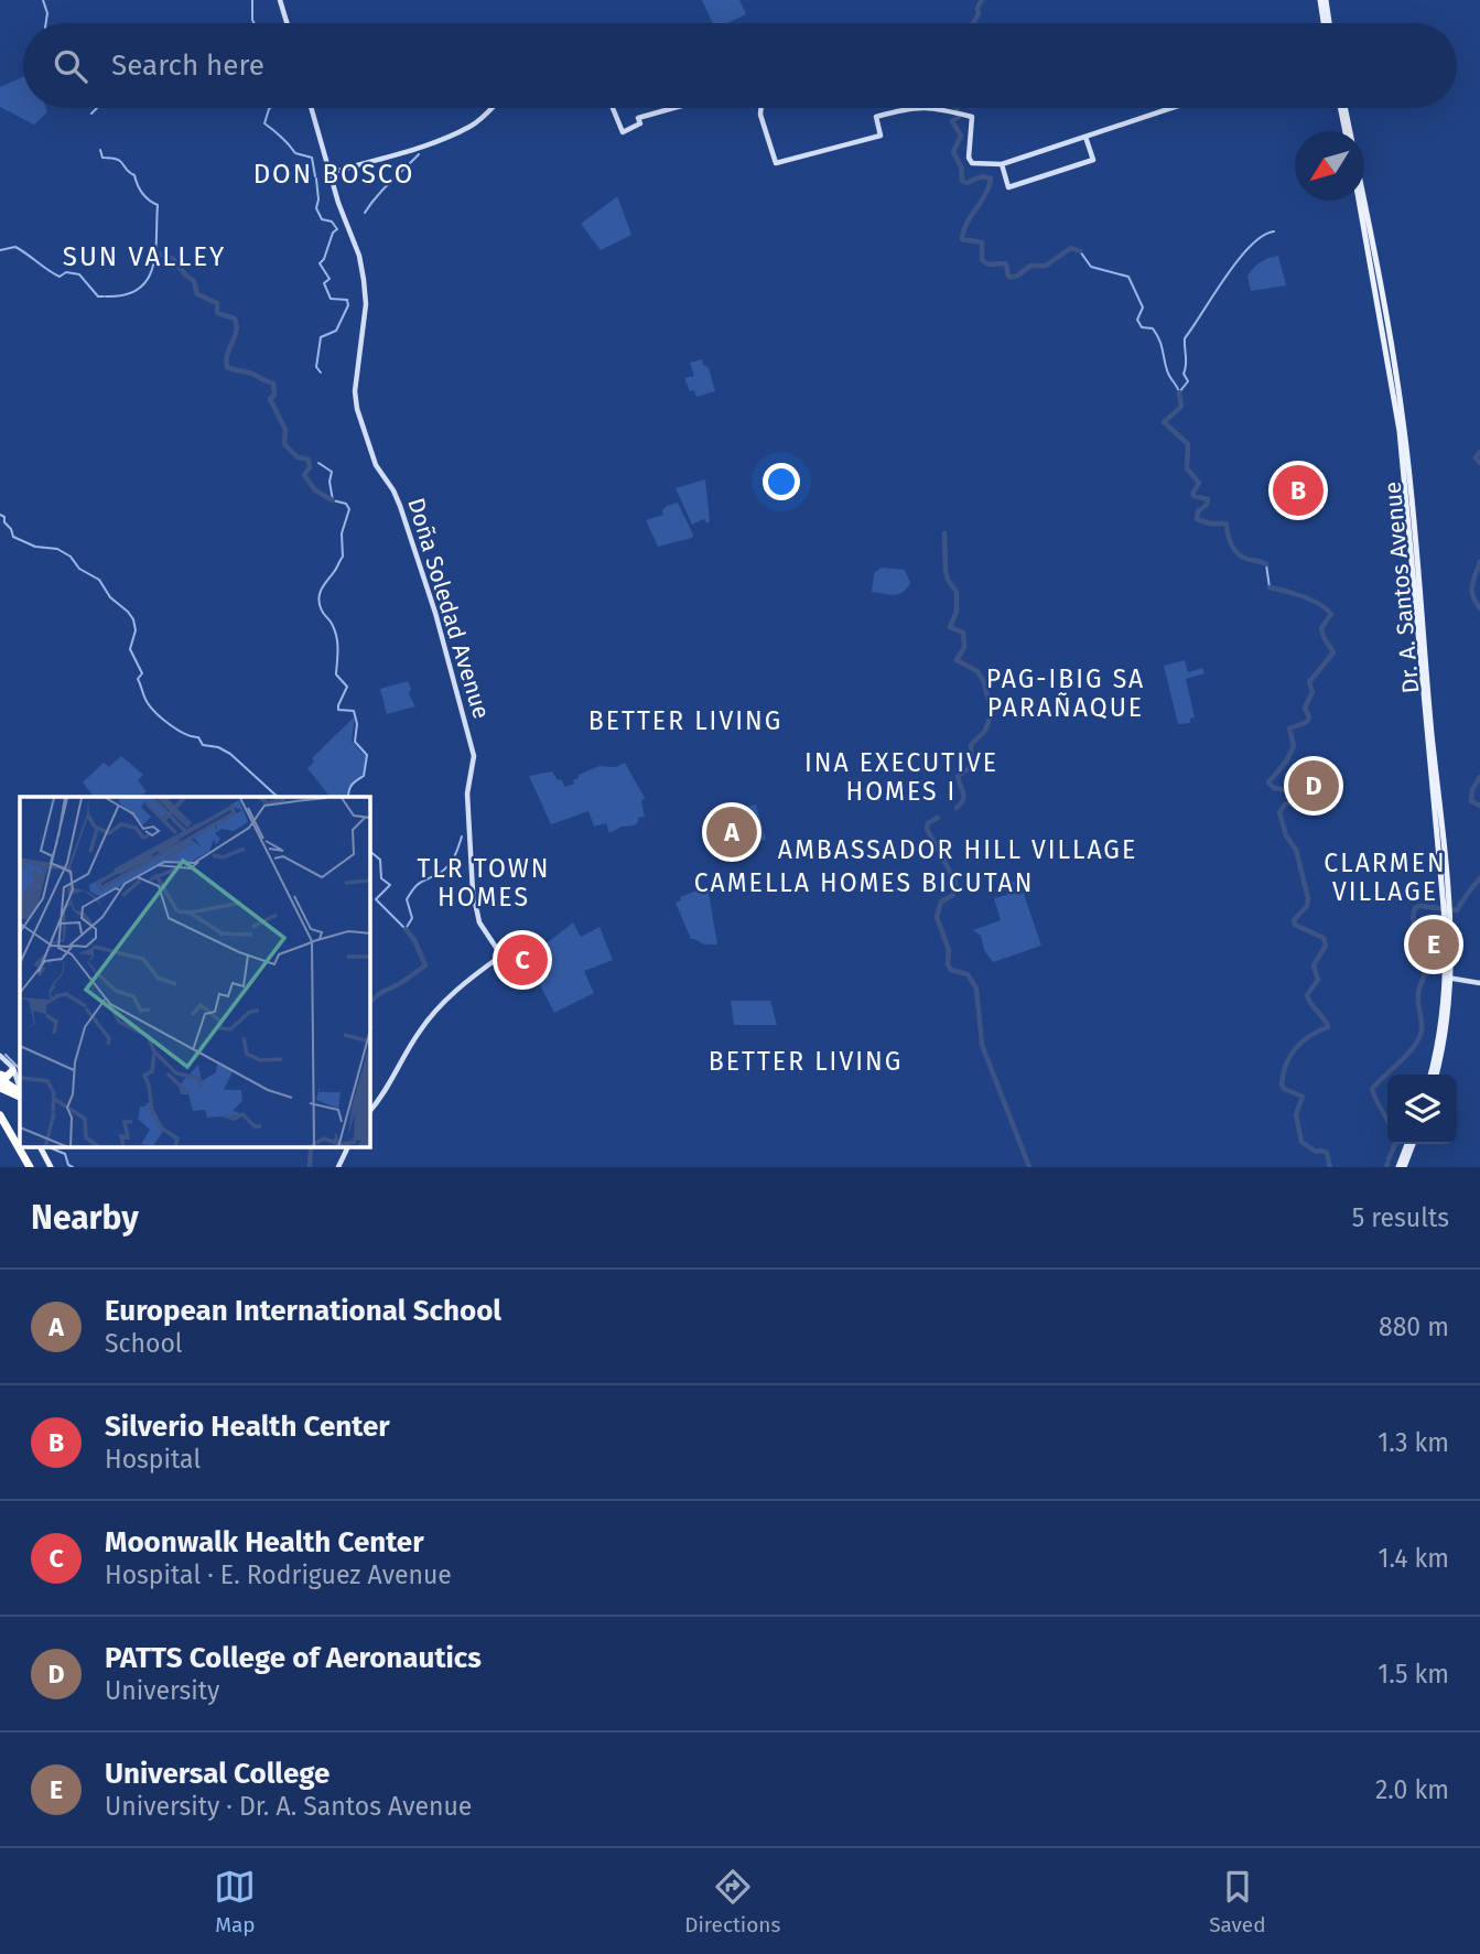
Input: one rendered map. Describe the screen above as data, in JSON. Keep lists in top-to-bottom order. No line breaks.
{"streets":{"main road":["Dr. A. Santos Avenue","Doña Soledad Avenue"]},"districts":["DON BOSCO","SUN VALLEY","PAG-IBIG SA PARAÑAQUE","BETTER LIVING","INA EXECUTIVE HOMES I","AMBASSADOR HILL VILLAGE","CLARMEN VILLAGE","TLR TOWN HOMES","CAMELLA HOMES BICUTAN","BETTER LIVING"],"north":"bottom left","page":{"search":"Search here","pins":["B","D","A","E","C"],"heading":["Nearby","5 results"],"list":[{"mark":"A","name":"European International School","note":"School","value":"880 m"},{"mark":"B","name":"Silverio Health Center","note":"Hospital","value":"1.3 km"},{"mark":"C","name":"Moonwalk Health Center","note":"Hospital · E. Rodriguez Avenue","value":"1.4 km"},{"mark":"D","name":"PATTS College of Aeronautics","note":"University","value":"1.5 km"},{"mark":"E","name":"Universal College","note":"University · Dr. A. Santos Avenue","value":"2.0 km"}],"nav":["Map","Directions","Saved"]}}
